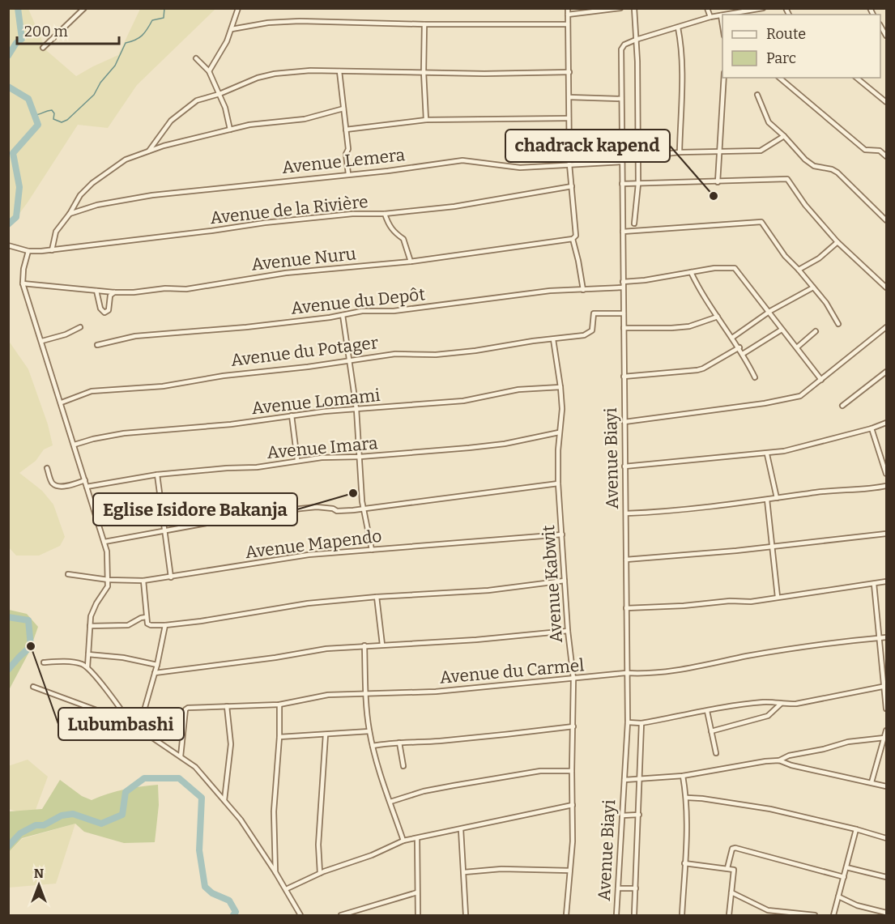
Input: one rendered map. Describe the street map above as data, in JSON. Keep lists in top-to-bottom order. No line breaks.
{"streets":{"street":["Avenue Lemera","Avenue de la Rivière","Avenue Nuru","Avenue du Depôt","Avenue du Potager","Avenue Lomami","Avenue Imara","Avenue Biayi","Avenue Mapendo","Avenue Kabwit","Avenue du Carmel"]},"crossings":[["Avenue Lemera","Avenue Biayi"],["Avenue du Depôt","Avenue Biayi"],["Avenue du Potager","Avenue Biayi"],["Avenue du Potager","Avenue Kabwit"],["Avenue Lomami","Avenue Kabwit"],["Avenue Imara","Avenue Kabwit"],["Avenue Biayi","Avenue du Carmel"],["Avenue Mapendo","Avenue Kabwit"],["Avenue Kabwit","Avenue du Carmel"]],"places":["chadrack kapend","Eglise Isidore Bakanja","Lubumbashi"],"legend":["Route","Parc"],"scale_bar":"200 m","north":"top"}
